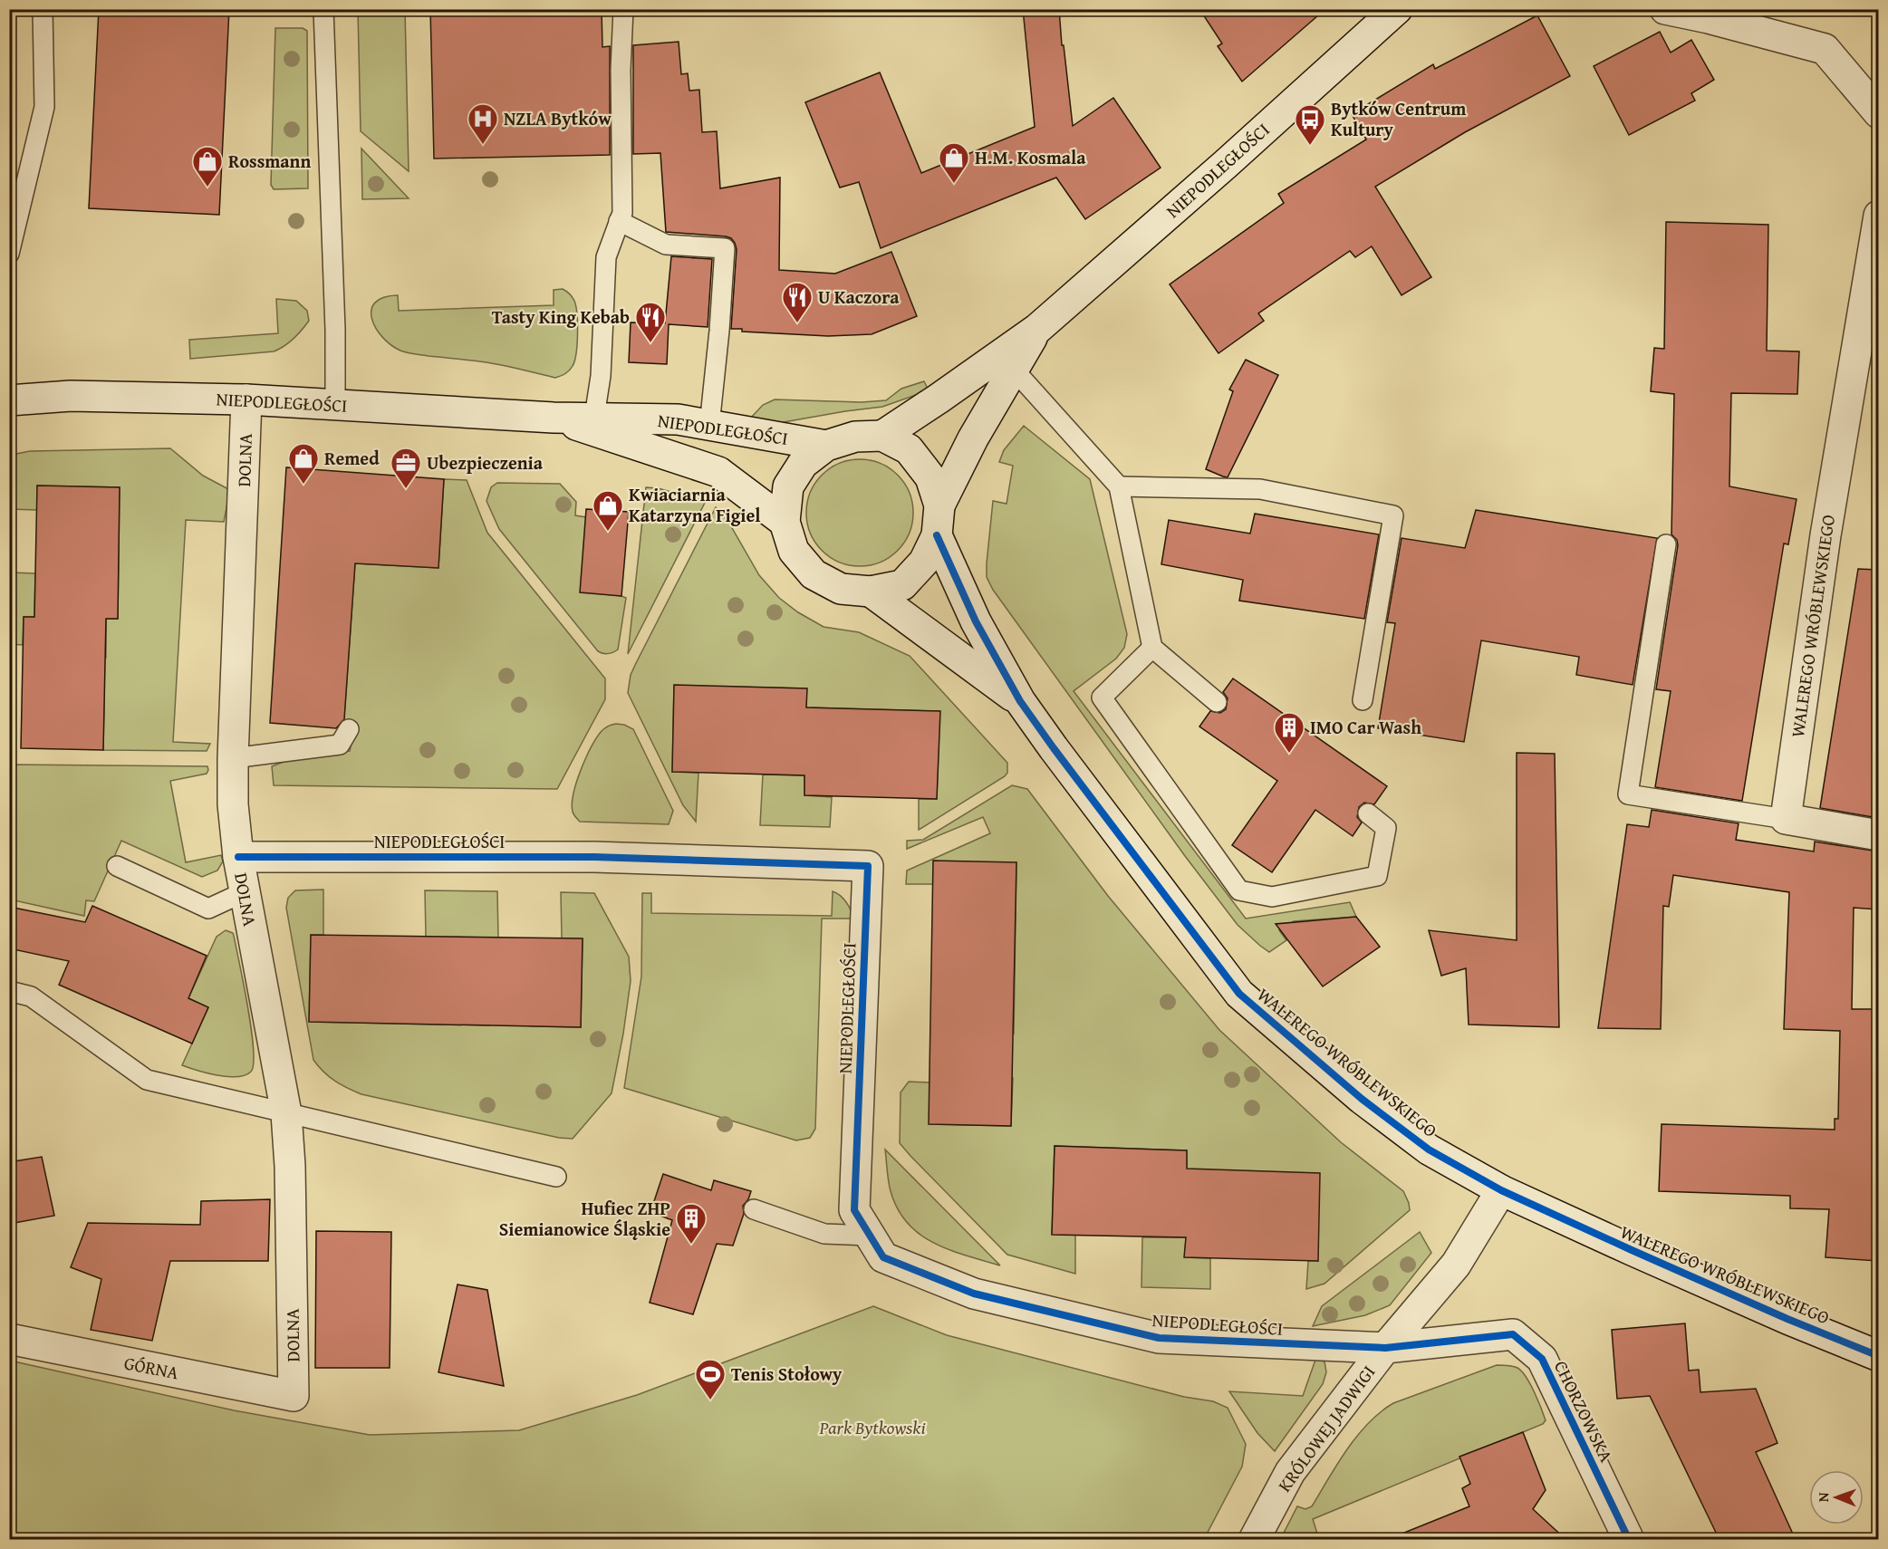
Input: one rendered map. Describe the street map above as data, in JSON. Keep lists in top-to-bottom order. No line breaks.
{"streets":{"street":["NIEPODLEGŁOŚCI","DOLNA","WALEREGO WRÓBLEWSKIEGO","GÓRNA","CHORZOWSKA","KRÓLOWEJ JADWIGI"]},"crossings":[["NIEPODLEGŁOŚCI","DOLNA"],["NIEPODLEGŁOŚCI","WALEREGO WRÓBLEWSKIEGO"],["NIEPODLEGŁOŚCI","CHORZOWSKA"],["NIEPODLEGŁOŚCI","KRÓLOWEJ JADWIGI"],["DOLNA","GÓRNA"],["WALEREGO WRÓBLEWSKIEGO","KRÓLOWEJ JADWIGI"],["CHORZOWSKA","KRÓLOWEJ JADWIGI"]],"parks":["Park Bytkowski"],"places":{"hospital":["NZLA Bytków"],"bus stop":["Bytków Centrum Kultury"],"shop":["H.M. Kosmala","Rossmann","Remed","Kwiaciarnia Katarzyna Figiel"],"restaurant":["U Kaczora","Tasty King Kebab"],"office":["Ubezpieczenia"],"building":["IMO Car Wash","Hufiec ZHP Siemianowice Śląskie"],"sports":["Tenis Stołowy"]},"north":"left"}
